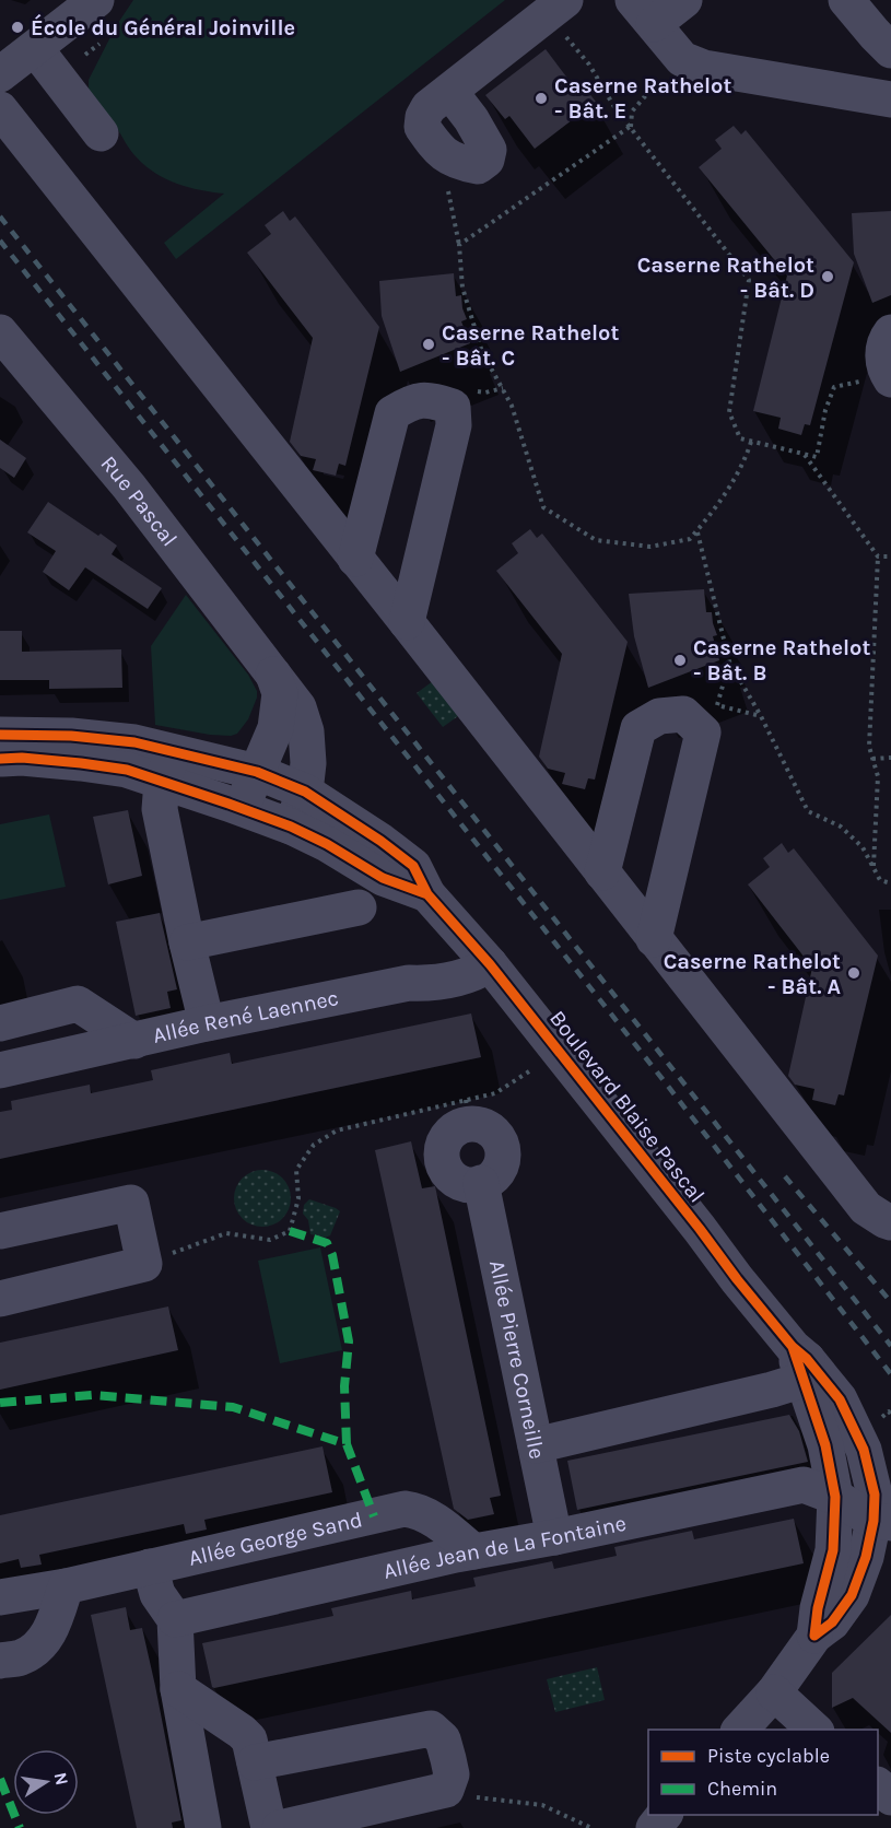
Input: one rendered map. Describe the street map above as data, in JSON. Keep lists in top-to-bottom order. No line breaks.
{"streets":{"street":["Rue Pascal","Allée René Laennec","Boulevard Blaise Pascal","Allée Pierre Corneille","Allée George Sand","Allée Jean de La Fontaine"]},"crossings":[["Rue Pascal","Boulevard Blaise Pascal"],["Allée René Laennec","Boulevard Blaise Pascal"],["Boulevard Blaise Pascal","Allée Jean de La Fontaine"],["Allée Pierre Corneille","Allée Jean de La Fontaine"],["Allée George Sand","Allée Jean de La Fontaine"]],"places":["École du Général Joinville","Caserne Rathelot - Bât. E","Caserne Rathelot - Bât. D","Caserne Rathelot - Bât. C","Caserne Rathelot - Bât. B","Caserne Rathelot - Bât. A"],"legend":["Piste cyclable","Chemin"],"north":"right"}
